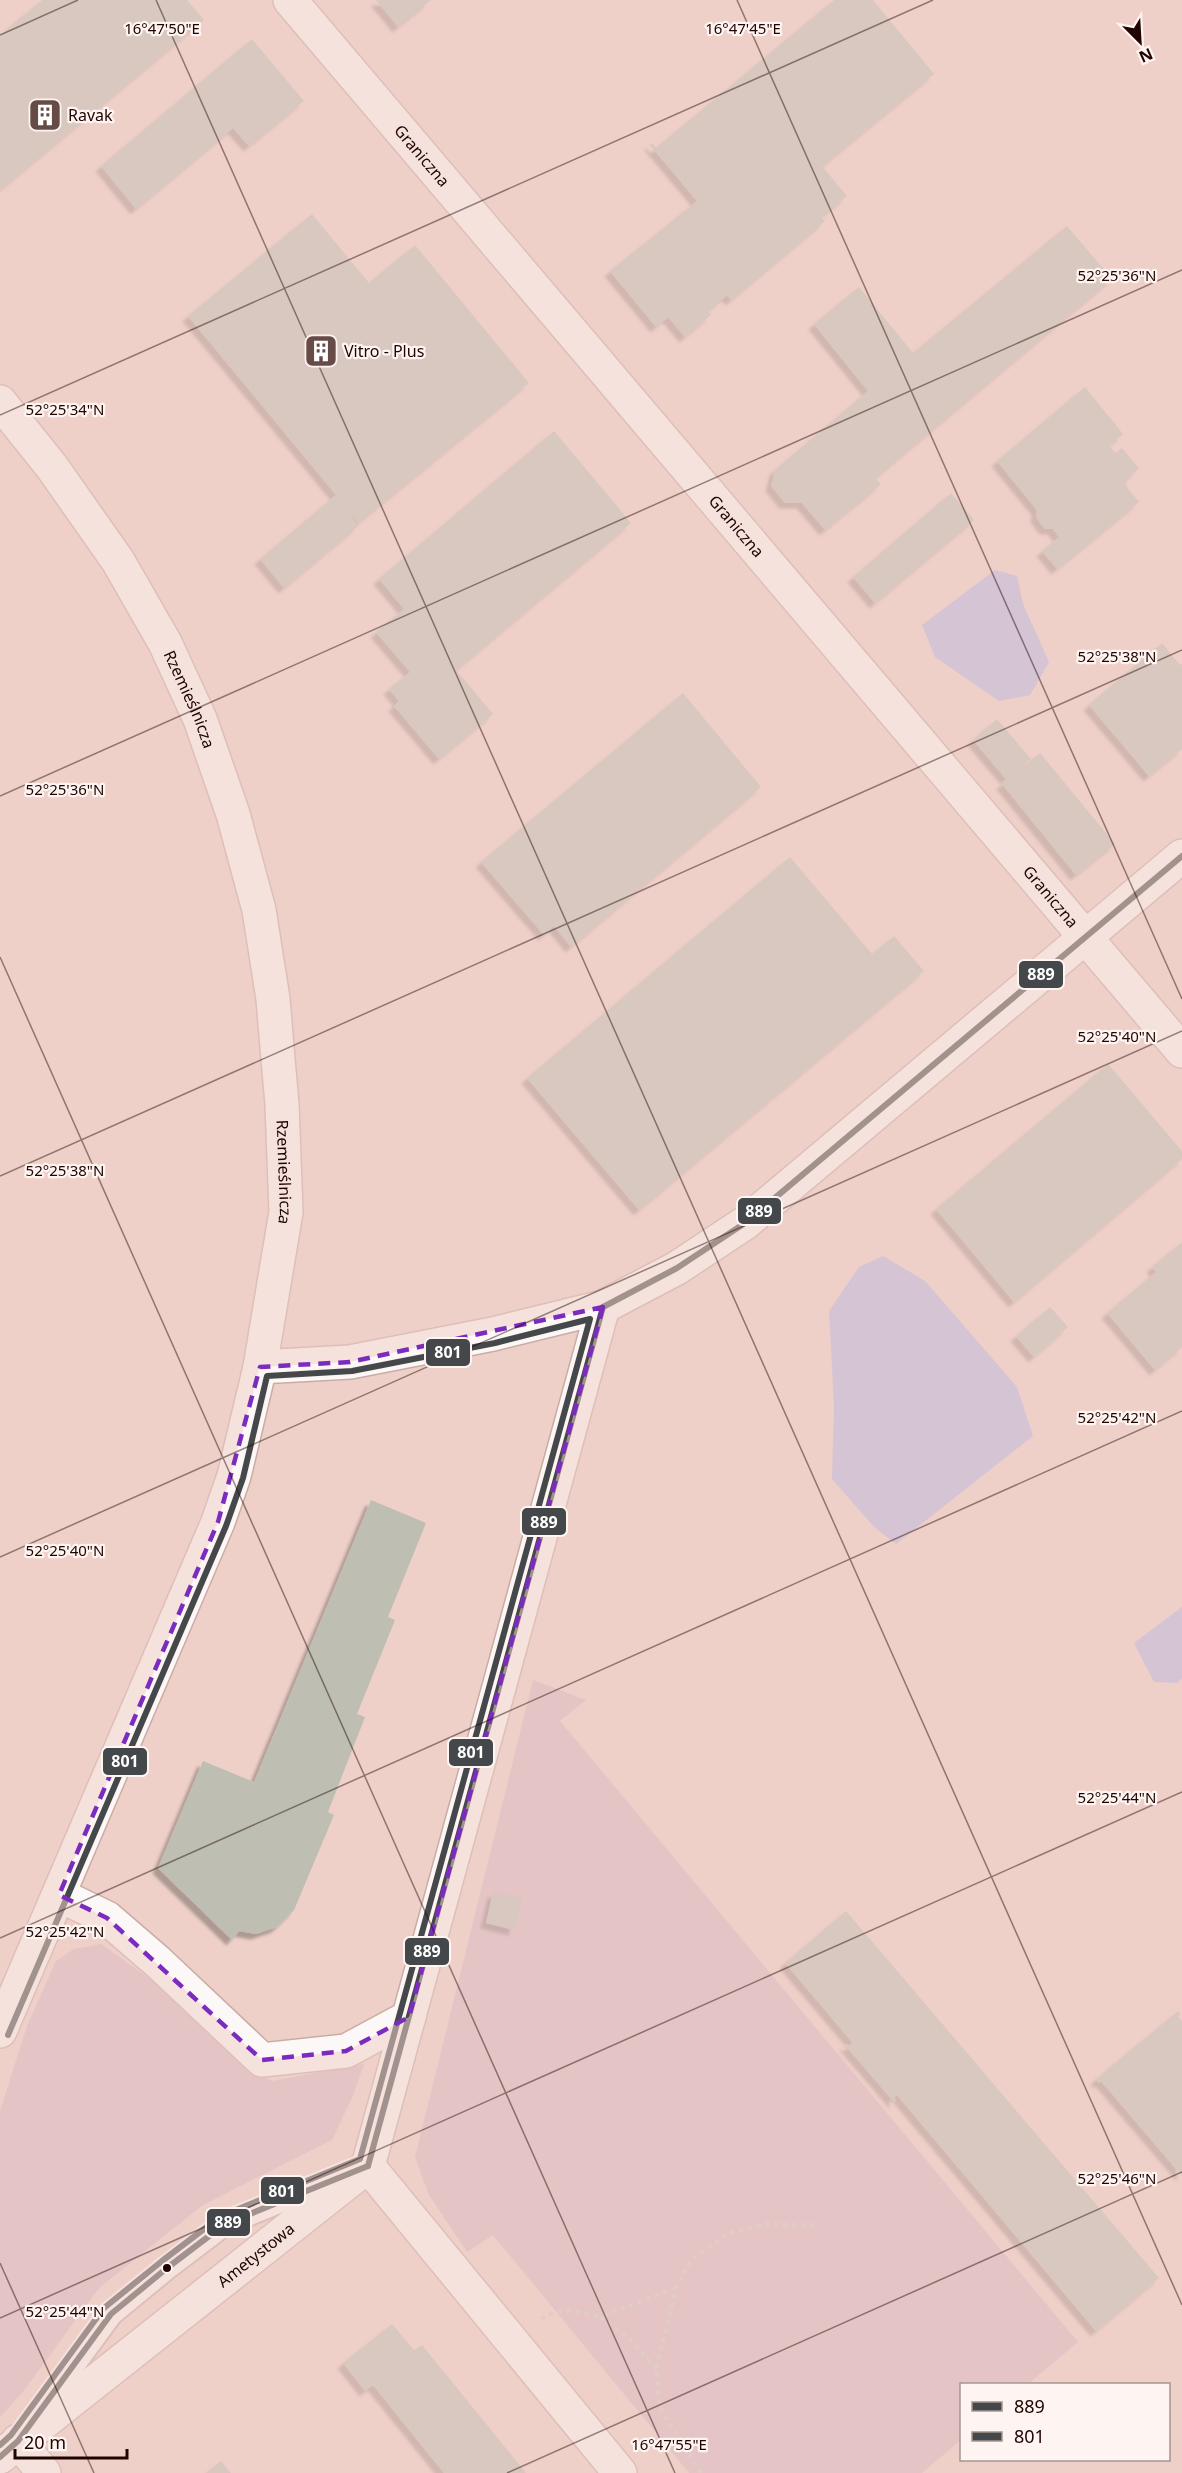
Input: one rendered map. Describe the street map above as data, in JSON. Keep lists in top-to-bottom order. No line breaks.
{"streets":{"street":["Graniczna","Rzemieślnicza","Ametystowa"]},"places":{"building":["Ravak","Vitro - Plus"]},"lines":["transit line 889","transit line 801"],"legend":["889","801"],"scale_bar":"20 m","north":"bottom right","coordinates":["16°47'50\"E","16°47'45\"E","52°25'36\"N","52°25'34\"N","52°25'38\"N","52°25'40\"N","52°25'42\"N","52°25'44\"N","52°25'46\"N","16°47'55\"E"]}
